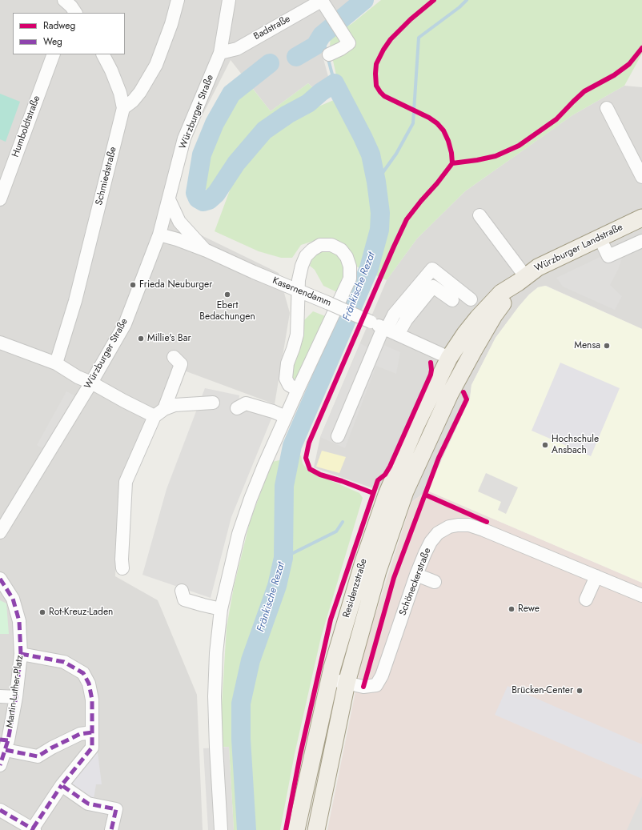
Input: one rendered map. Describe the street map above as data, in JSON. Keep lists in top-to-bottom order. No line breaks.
{"streets":{"main road":["Würzburger Landstraße","Residenzstraße"],"street":["Badstraße","Würzburger Straße","Humboldtstraße","Schmiedstraße","Kasernendamm","Schöneckerstraße","Martin-Luther-Platz"]},"crossings":[["Badstraße","Würzburger Straße"],["Würzburger Straße","Kasernendamm"],["Würzburger Landstraße","Kasernendamm"],["Würzburger Landstraße","Residenzstraße"],["Kasernendamm","Residenzstraße"],["Schöneckerstraße","Residenzstraße"]],"water":["Fränkische Rezat"],"places":["Frieda Neuburger","Ebert Bedachungen","Millie's Bar","Mensa","Hochschule Ansbach","Rewe","Rot-Kreuz-Laden","Brücken-Center"],"legend":["Radweg","Weg"]}
